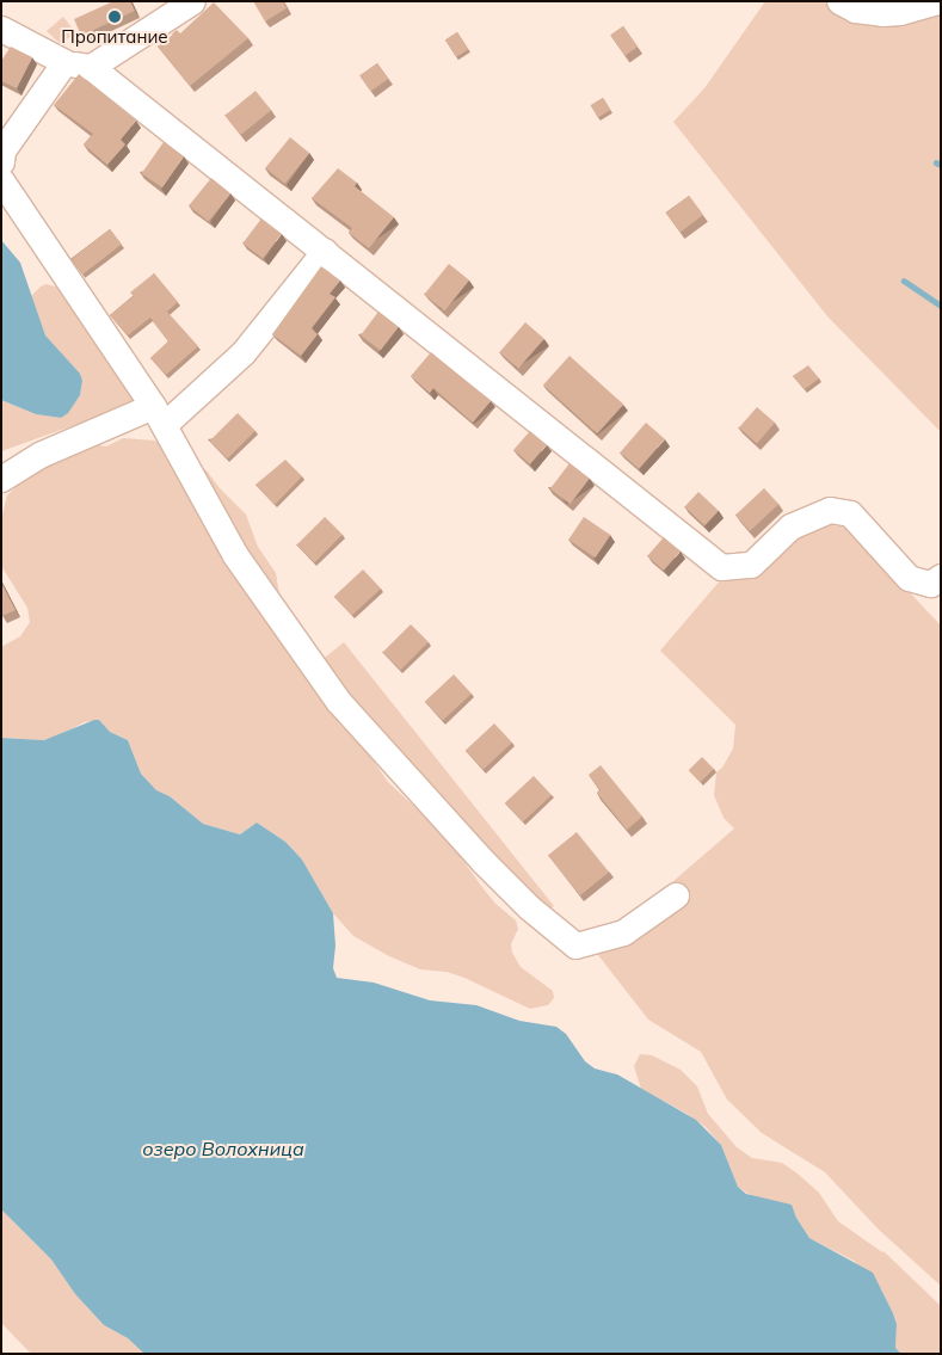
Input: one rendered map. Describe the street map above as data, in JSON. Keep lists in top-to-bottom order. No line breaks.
{"water":["озеро Волохница"],"places":["Пропитание"]}
